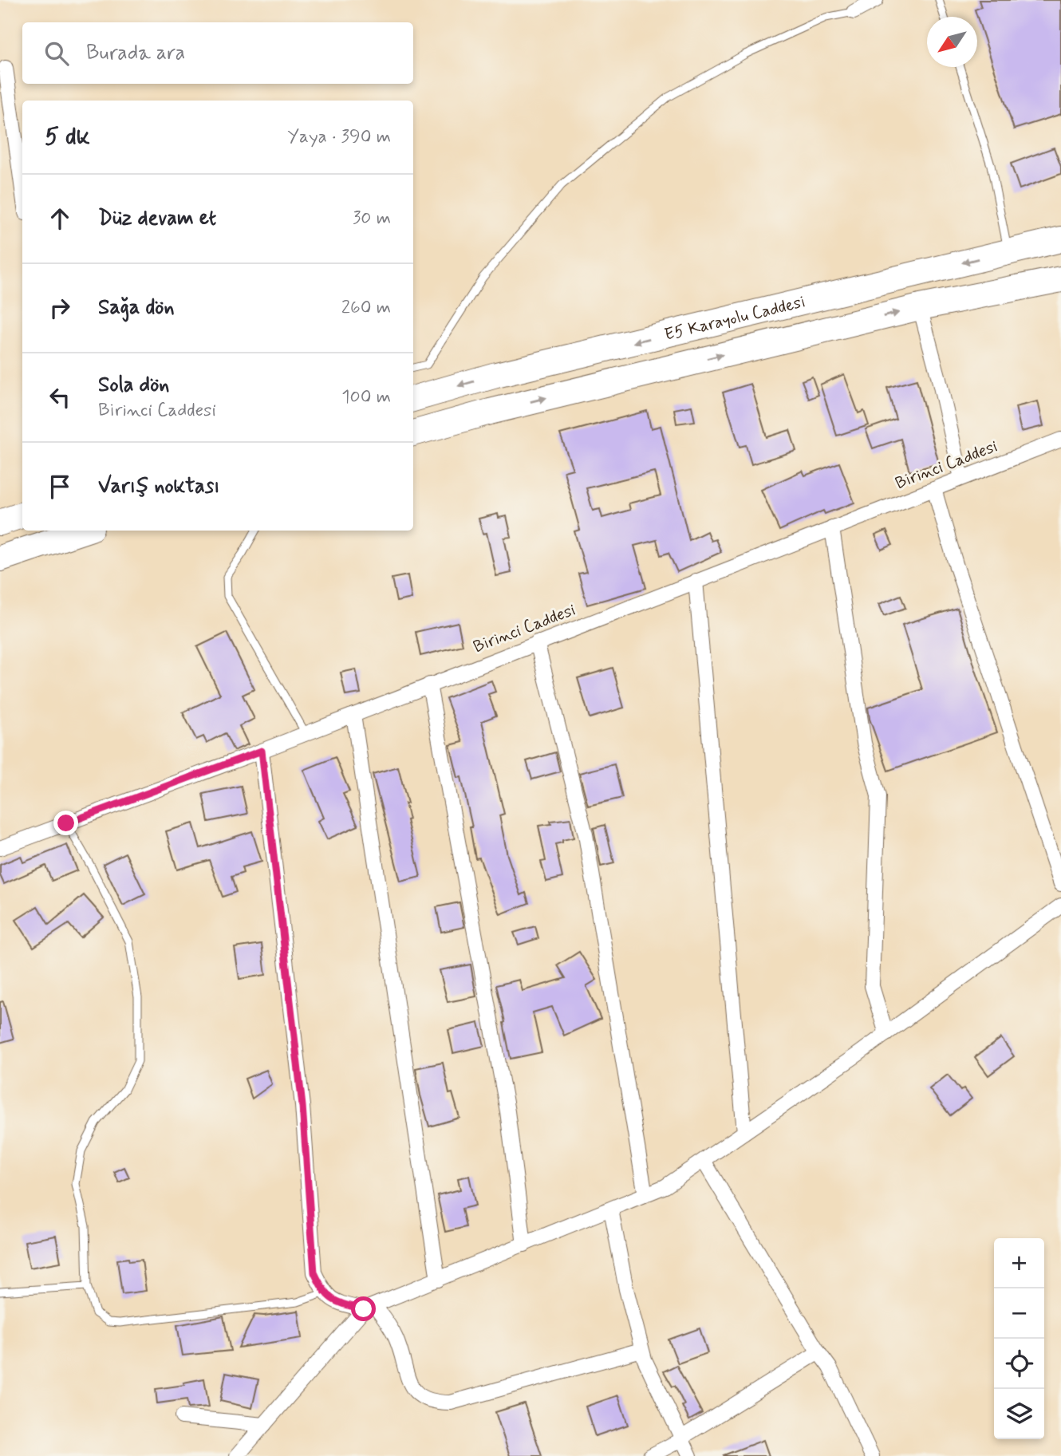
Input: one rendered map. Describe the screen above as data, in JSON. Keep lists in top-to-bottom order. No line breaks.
{"streets":{"highway":["E5 Karayolu Caddesi"],"street":["Birinci Caddesi"]},"north":"bottom left","page":{"search":"Burada ara","heading":["5 dk","Yaya · 390 m"],"list":[["Düz devam et","30 m"],["Sağa dön","260 m"],["Sola dön","Birinci Caddesi","100 m"],"Varış noktası"],"map_buttons":["+","−"]}}
